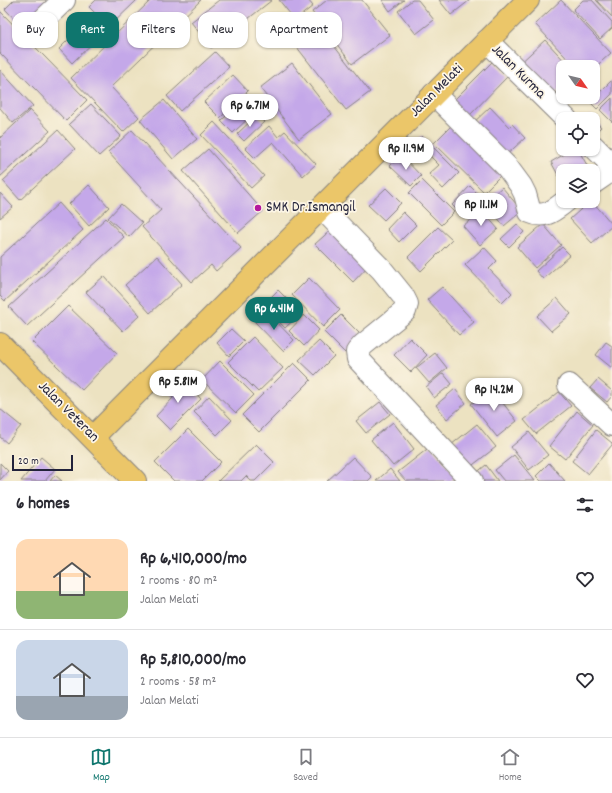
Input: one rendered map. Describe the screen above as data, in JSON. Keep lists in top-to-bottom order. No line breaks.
{"streets":{"main road":["Jalan Melati","Jalan Veteran"],"street":["Jalan Kurma"]},"crossings":[["Jalan Kurma","Jalan Melati"],["Jalan Melati","Jalan Veteran"]],"places":["SMK Dr.Ismangil"],"scale_bar":"20 m","north":"bottom right","page":{"chip":["Buy","Rent","Filters","New","Apartment"],"price":["Rp 6.71M","Rp 11.9M","Rp 11.1M","Rp 6.41M","Rp 5.81M","Rp 14.2M"],"scale":"20 m","heading":"6 homes","list":[{"name":"Rp 6,410,000/mo","note":"2 rooms · 80 m² · Jalan Melati"},{"name":"Rp 5,810,000/mo","note":"2 rooms · 58 m² · Jalan Melati"}],"tabs":["Map","Saved","Home"]}}
